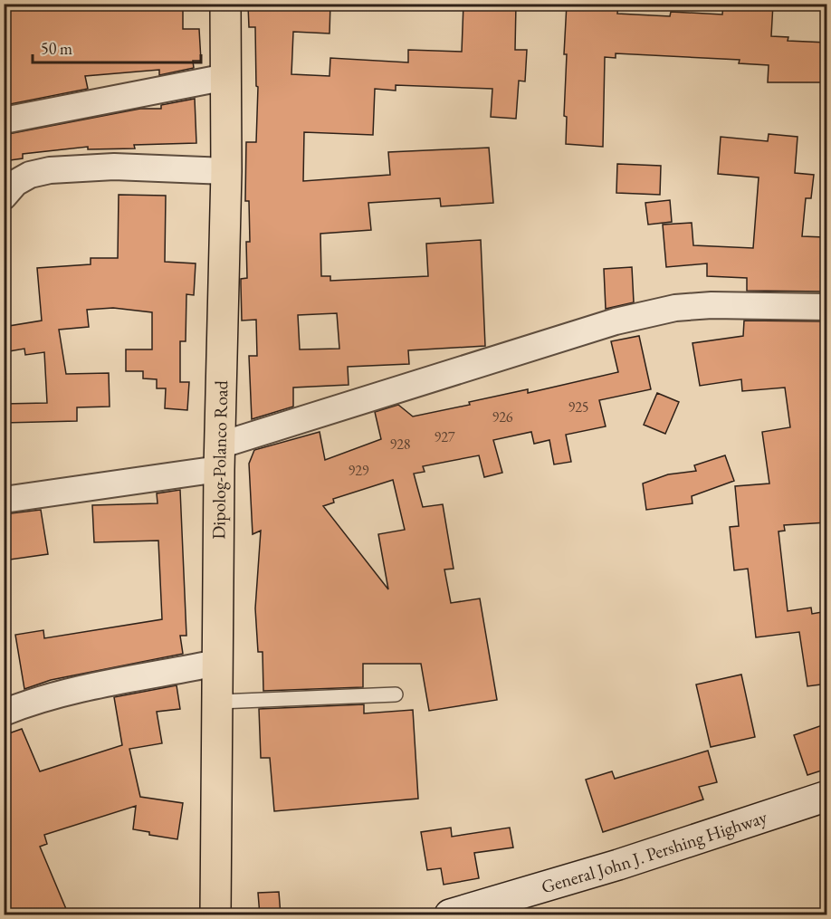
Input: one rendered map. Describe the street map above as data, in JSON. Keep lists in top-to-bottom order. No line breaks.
{"streets":{"highway":["Dipolog-Polanco Road"],"main road":["General John J. Pershing Highway"]},"house_numbers":["925","926","927","928","929"],"scale_bar":"50 m"}
